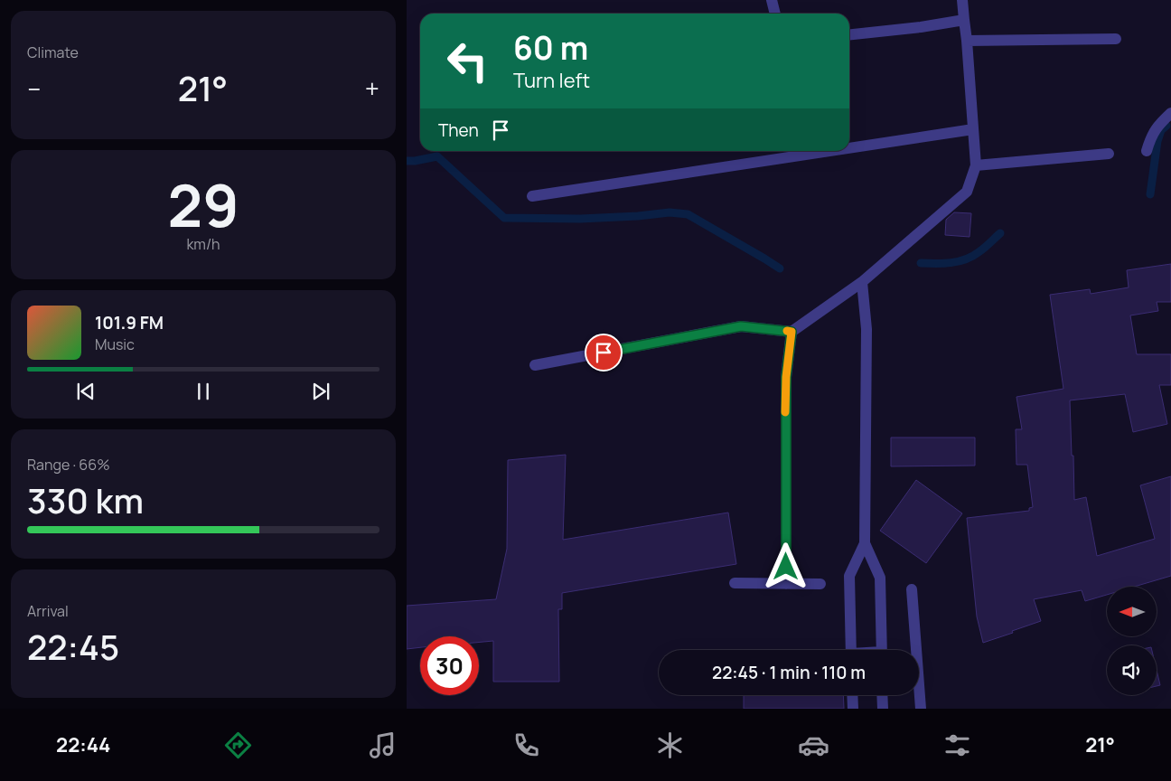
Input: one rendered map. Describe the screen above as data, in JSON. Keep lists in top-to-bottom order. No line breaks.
{"north":"left","page":{"tile":["Climate",["29","km/h"],["Range · 66%","330 km"],["Arrival","22:45"]],"turn":["60 m","Turn left"],"heat":["−","21°","+"],"then":"Then","song":["101.9 FM","Music"],"limit":"30","trip":"22:45 · 1 min · 110 m","tabs":["22:44","21°"]}}
